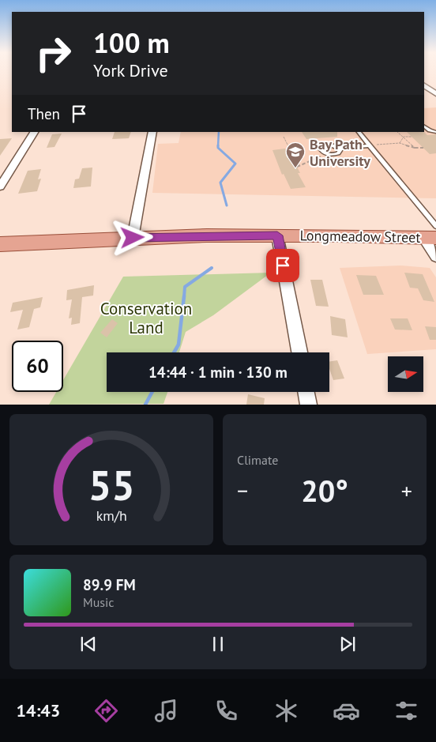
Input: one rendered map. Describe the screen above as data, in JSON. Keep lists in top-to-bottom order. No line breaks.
{"streets":{"main road":["Longmeadow Street"]},"parks":["Conservation Land"],"places":{"school or university":["Bay Path University"]},"north":"right","page":{"turn":["100 m","York Drive"],"then":"Then","limit":"60","trip":"14:44 · 1 min · 130 m","tile":"Climate","heat":["−","20°","+"],"song":["89.9 FM","Music"],"tabs":"14:43","gauge":["55","km/h"]}}
